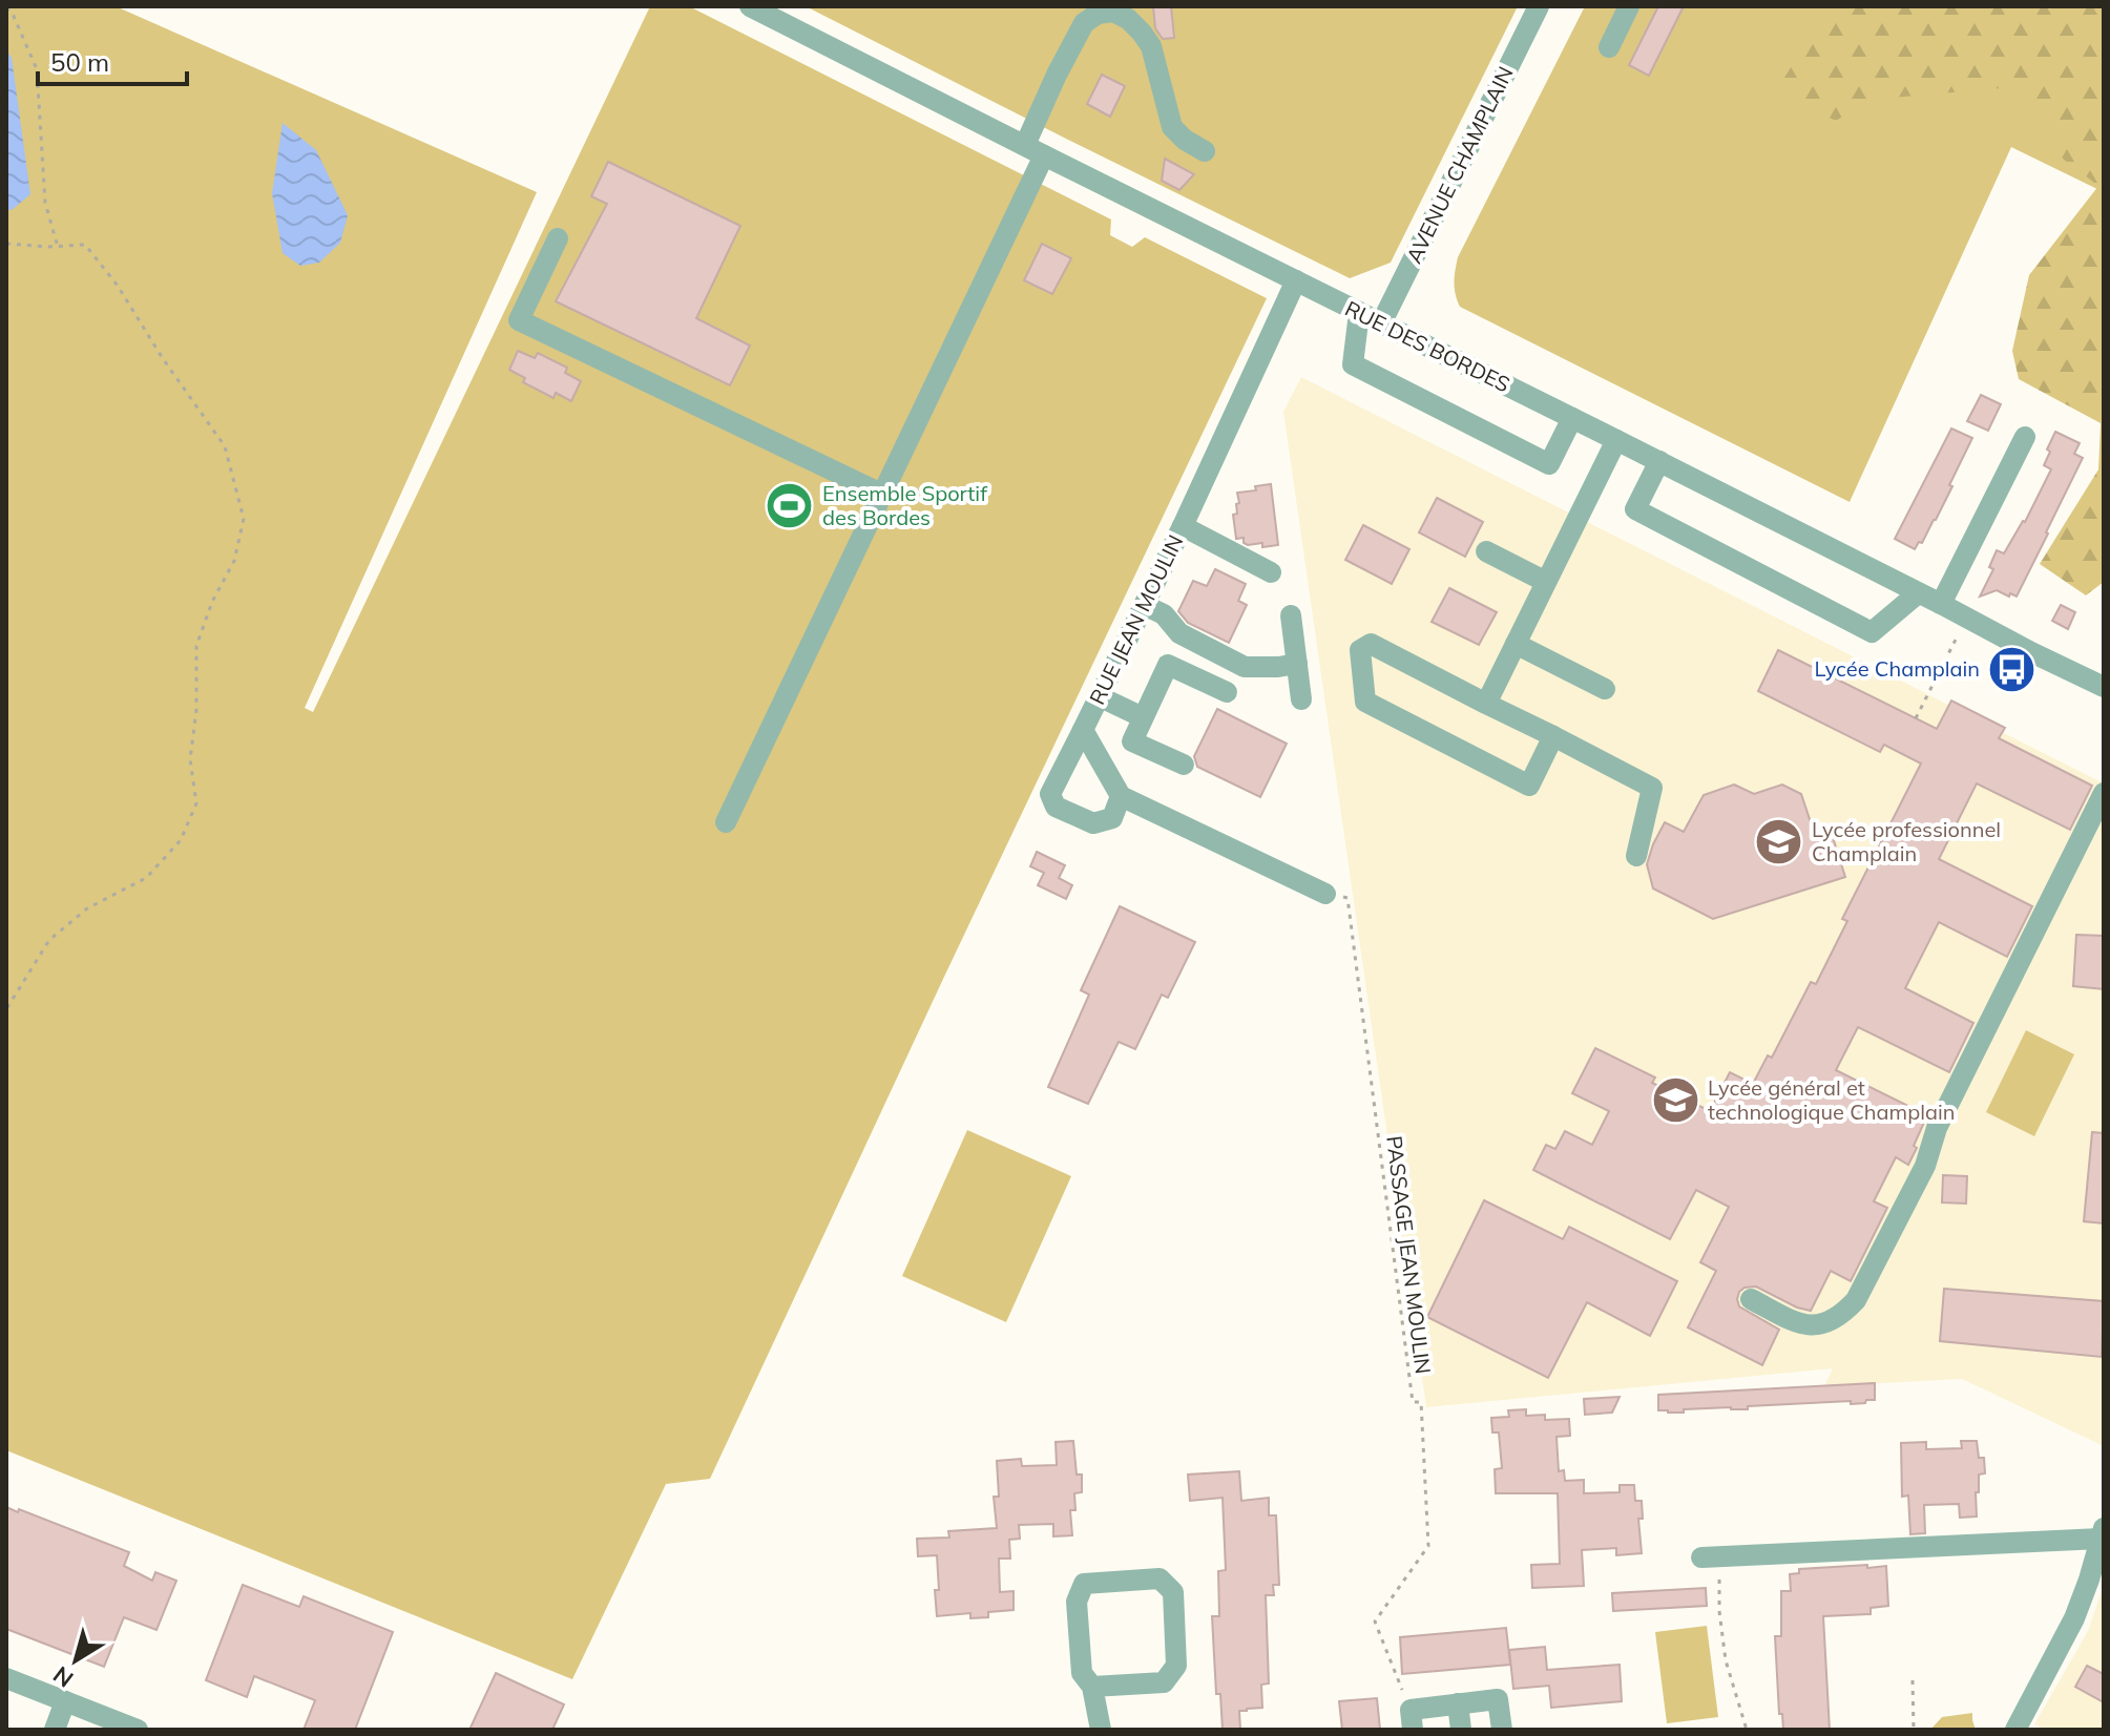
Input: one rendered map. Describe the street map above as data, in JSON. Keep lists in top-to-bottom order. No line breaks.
{"streets":{"street":["AVENUE CHAMPLAIN","RUE DES BORDES","RUE JEAN MOULIN"],"path":["PASSAGE JEAN MOULIN"]},"crossings":[["AVENUE CHAMPLAIN","RUE DES BORDES"],["RUE DES BORDES","RUE JEAN MOULIN"]],"places":{"sports":["Ensemble Sportif des Bordes"],"bus stop":["Lycée Champlain"],"school or university":["Lycée professionnel Champlain","Lycée général et technologique Champlain"]},"scale_bar":"50 m","north":"bottom left"}
